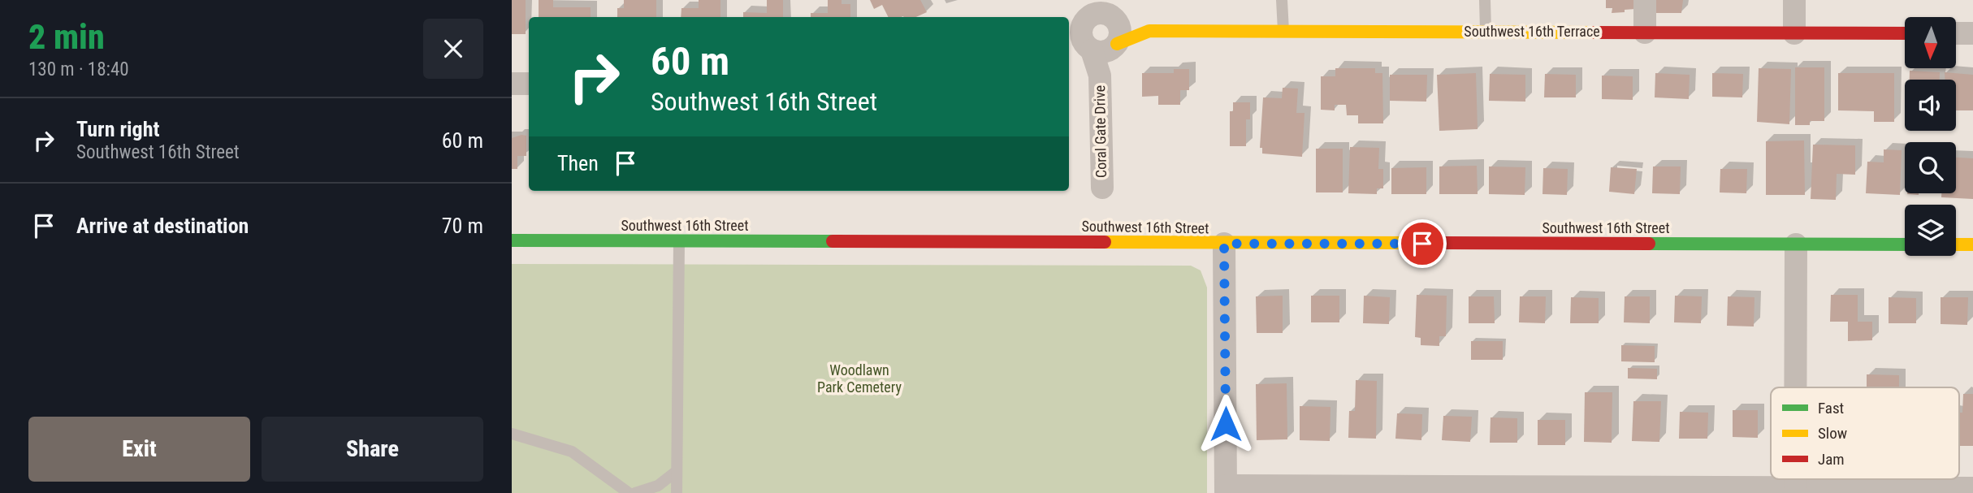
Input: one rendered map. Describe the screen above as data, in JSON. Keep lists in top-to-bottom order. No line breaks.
{"streets":{"street":["Southwest 16th Terrace","Coral Gate Drive","Southwest 16th Street"]},"crossings":[["Southwest 16th Terrace","Coral Gate Drive"]],"parks":["Woodlawn Park Cemetery"],"legend":["Fast","Slow","Jam"],"north":"bottom","page":{"heading":["2 min","130 m · 18:40"],"turn":["60 m","Southwest 16th Street"],"list":[{"name":"Turn right","note":"Southwest 16th Street","value":"60 m"},{"name":"Arrive at destination","value":"70 m"}],"then":"Then","buttons":["Exit","Share"]}}
